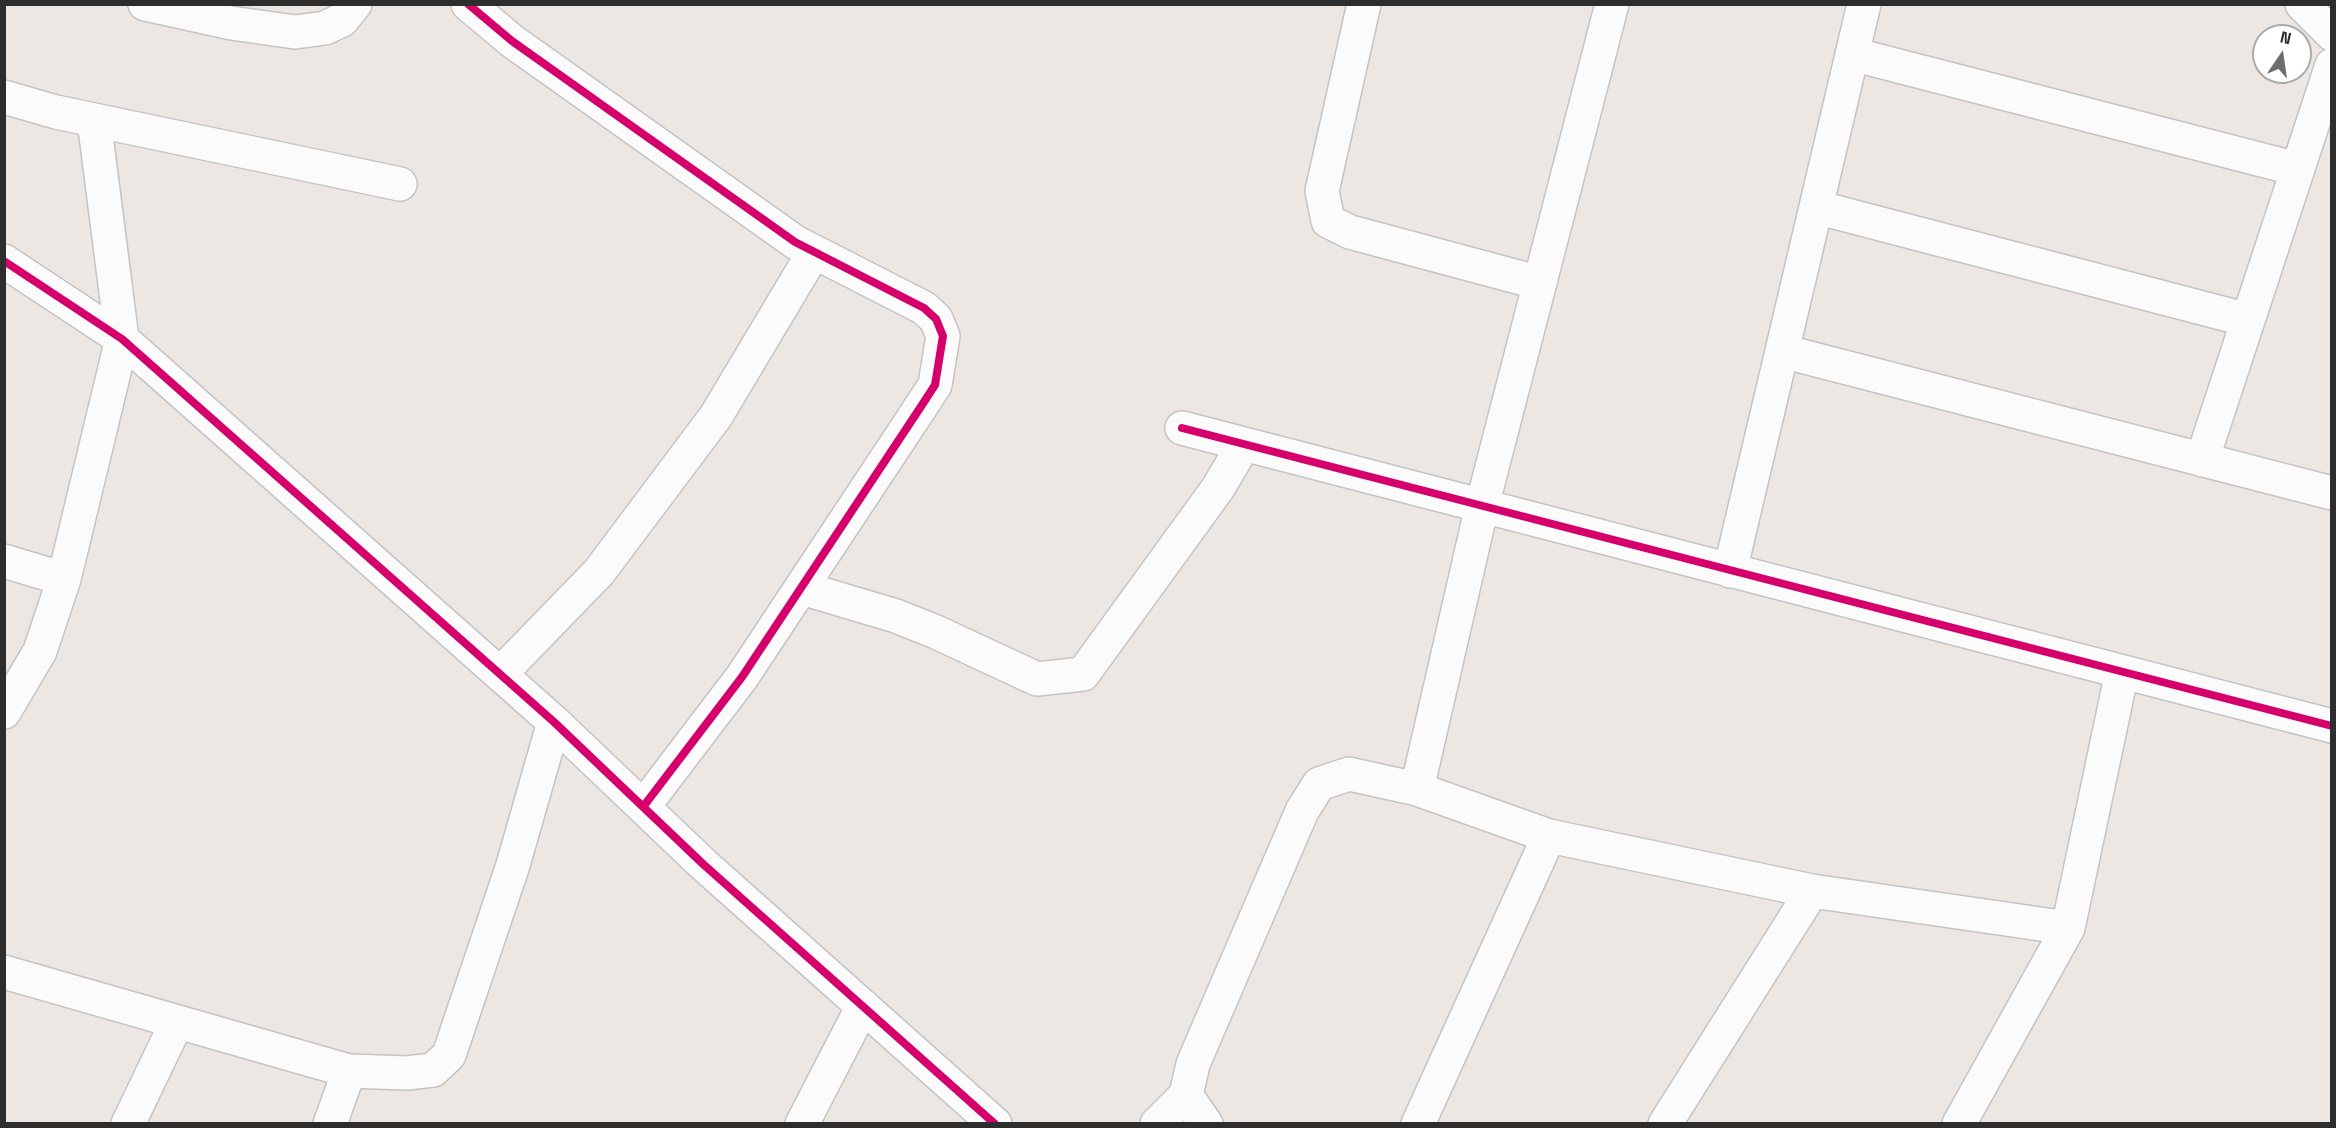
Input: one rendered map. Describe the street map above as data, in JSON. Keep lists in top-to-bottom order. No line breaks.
{"north":"top"}
